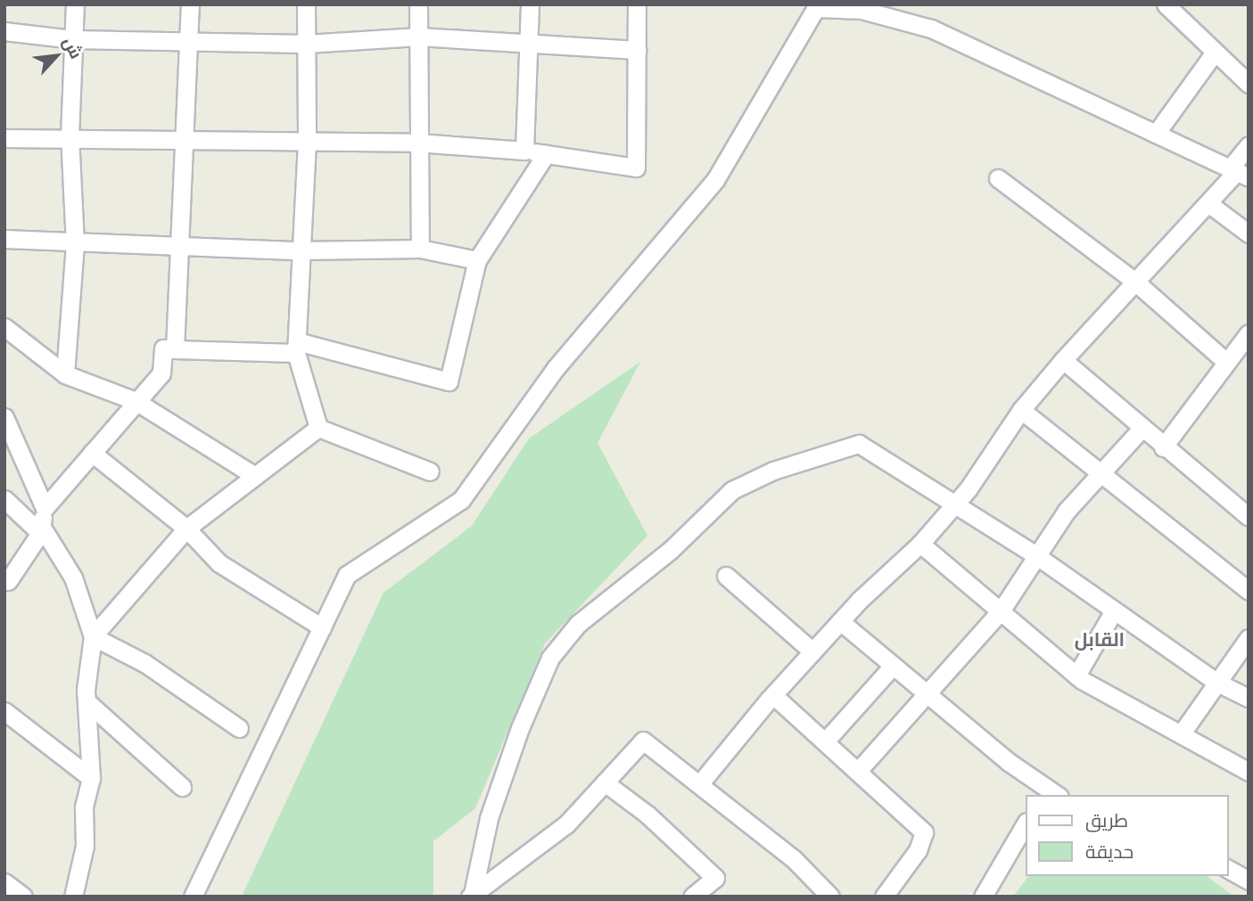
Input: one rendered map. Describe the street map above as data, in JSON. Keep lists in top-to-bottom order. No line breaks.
{"districts":["القابل"],"legend":["طريق","حديقة"],"north":"top right"}
